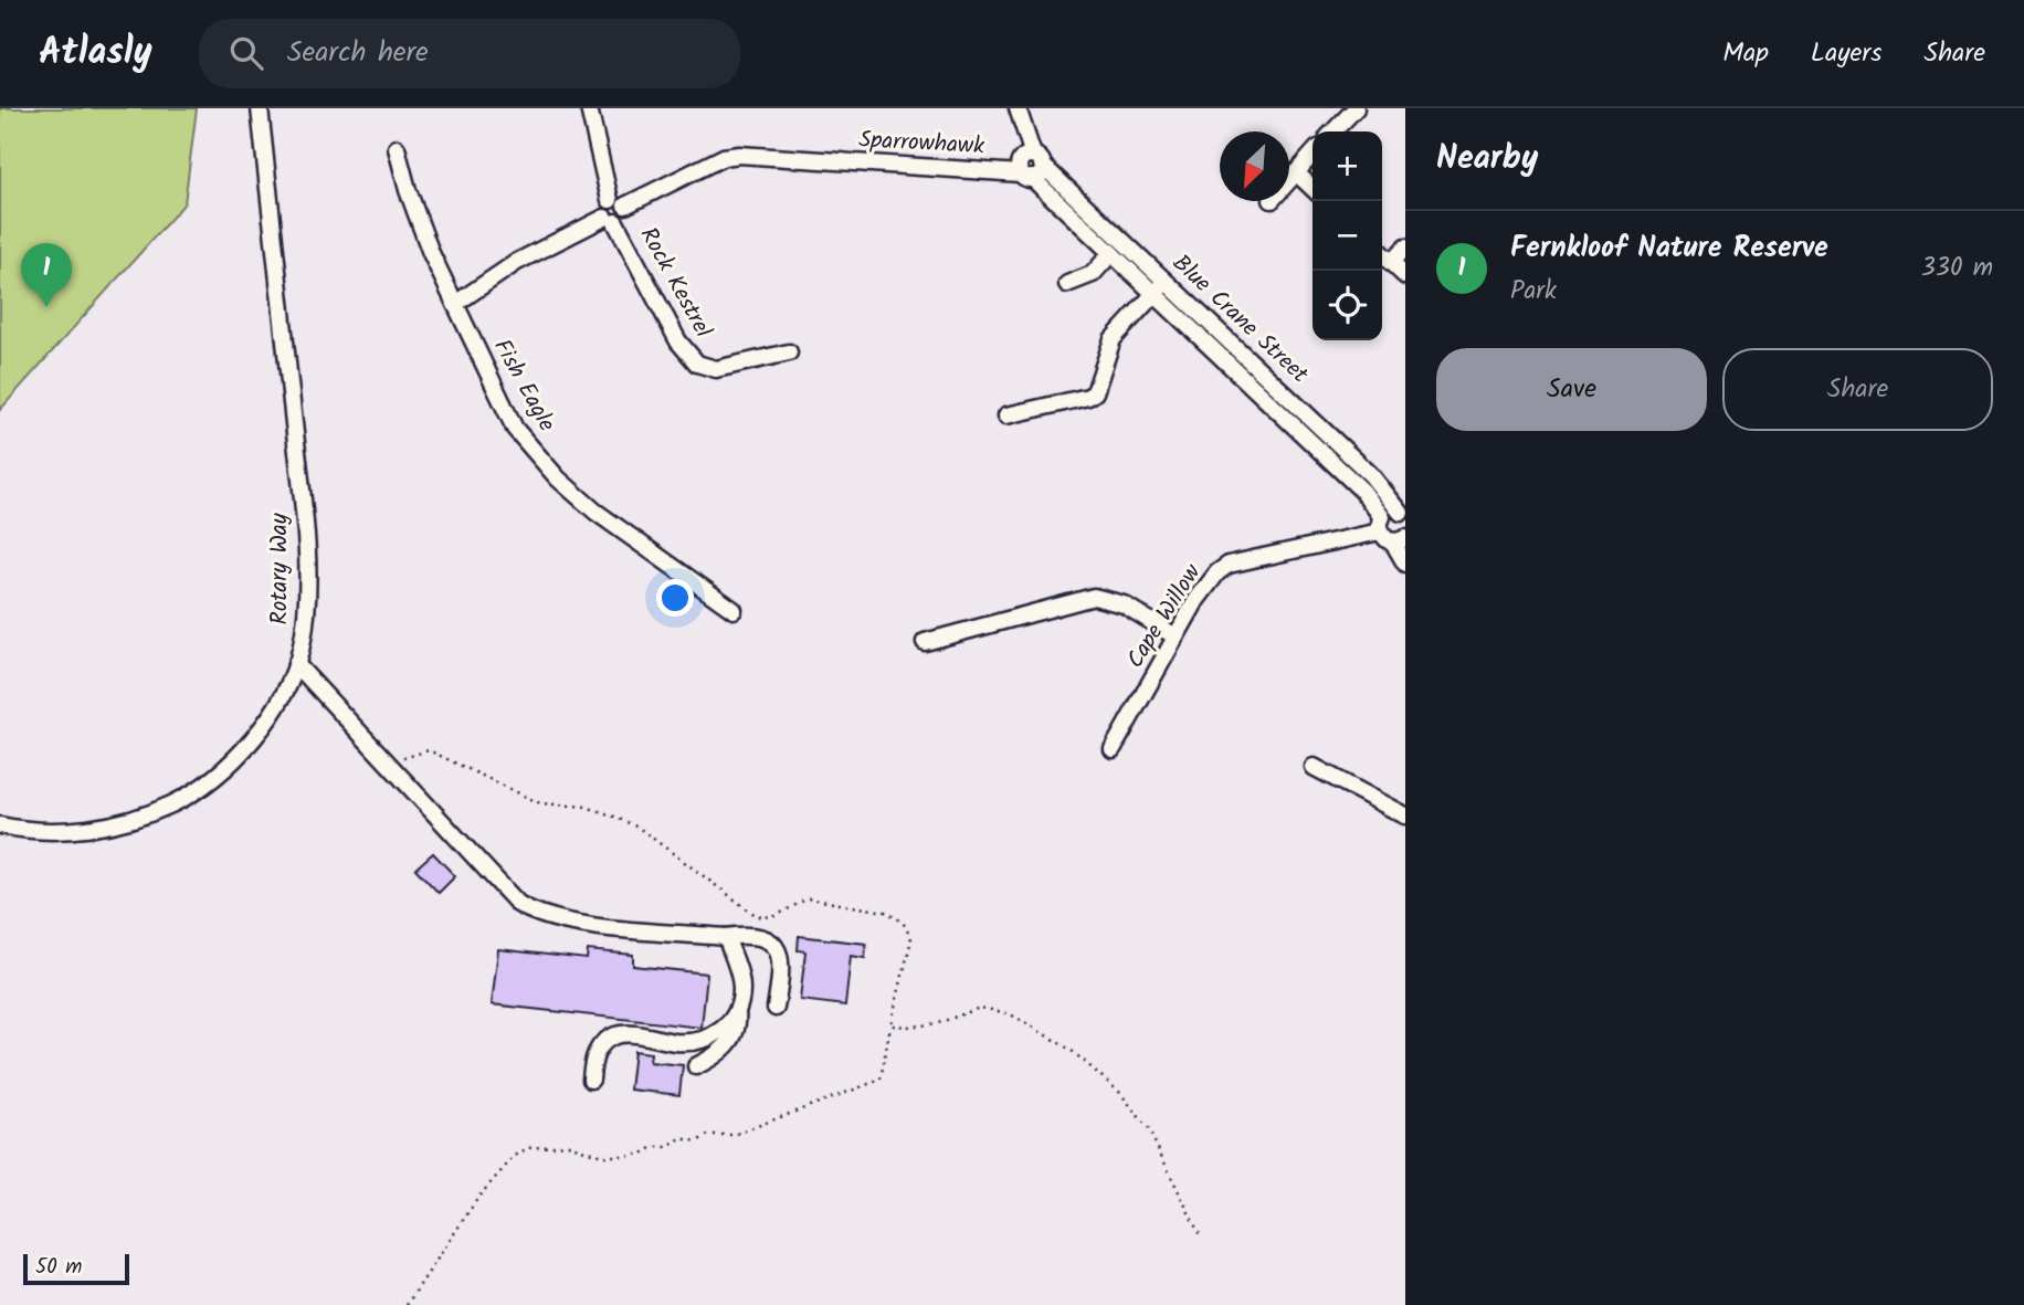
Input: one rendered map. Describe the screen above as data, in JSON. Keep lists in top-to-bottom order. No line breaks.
{"streets":{"street":["Sparrowhawk","Rock Kestrel","Blue Crane Street","Fish Eagle","Rotary Way","Cape Willow"]},"crossings":[["Sparrowhawk","Rock Kestrel"],["Sparrowhawk","Blue Crane Street"],["Blue Crane Street","Cape Willow"]],"scale_bar":"50 m","north":"bottom left","page":{"header":"Atlasly","search":"Search here","nav":["Map","Layers","Share"],"heading":"Nearby","map_buttons":["+","−"],"list":[{"mark":"1","name":"Fernkloof Nature Reserve","note":"Park","value":"330 m"}],"pins":"1","buttons":["Save","Share"],"scale":"50 m"}}
